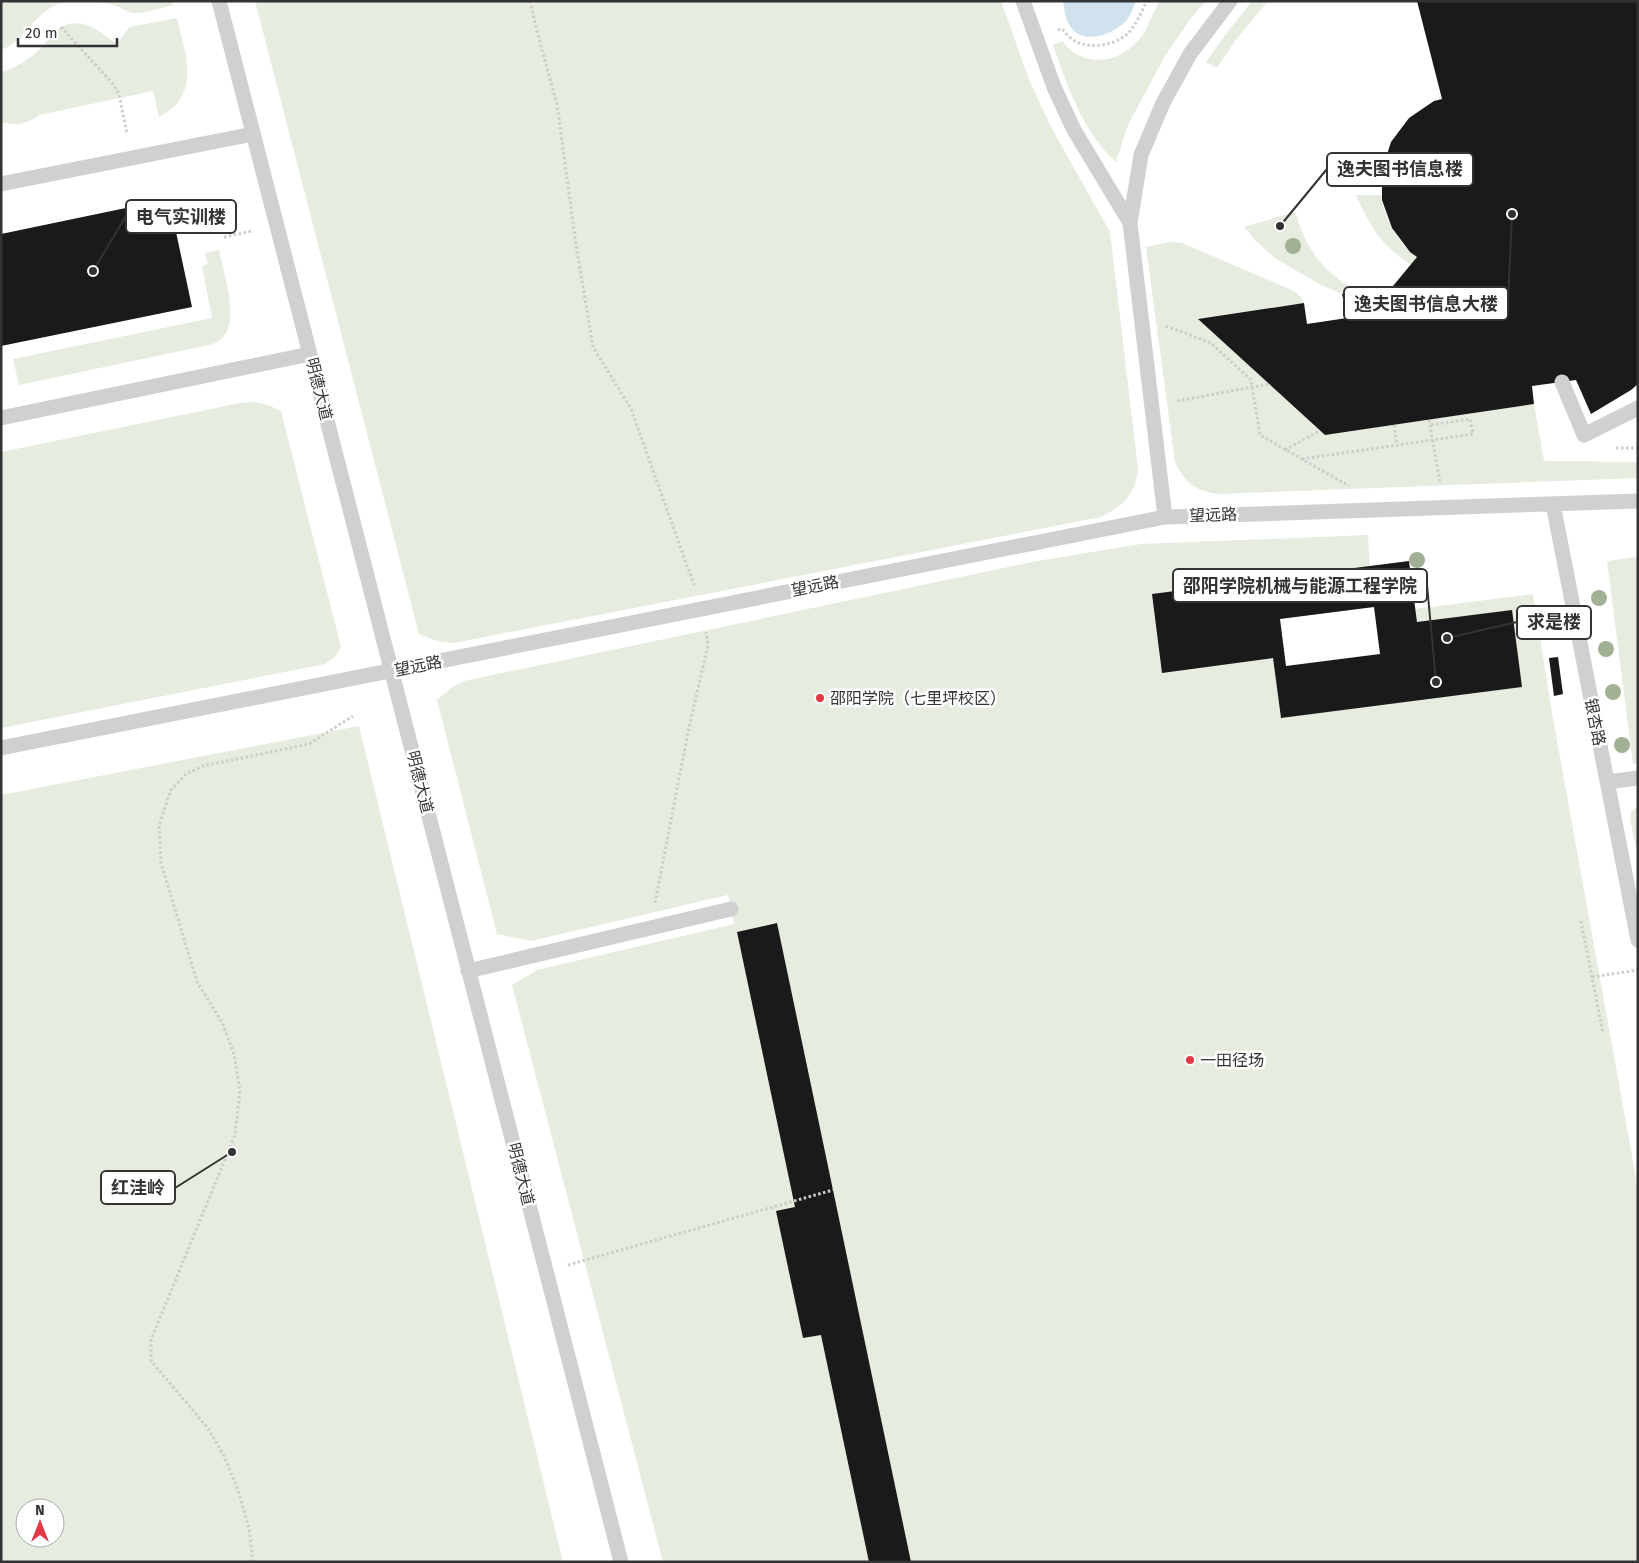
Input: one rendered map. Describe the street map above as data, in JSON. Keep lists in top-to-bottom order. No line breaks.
{"streets":{"lane":["明德大道","望远路","银杏路"]},"crossings":[["明德大道","望远路"],["望远路","银杏路"]],"places":["逸夫图书信息大楼","逸夫图书信息楼","电气实训楼","求是楼","邵阳学院机械与能源工程学院","邵阳学院（七里坪校区）","一田径场","红洼岭"],"scale_bar":"20 m","north":"top"}
